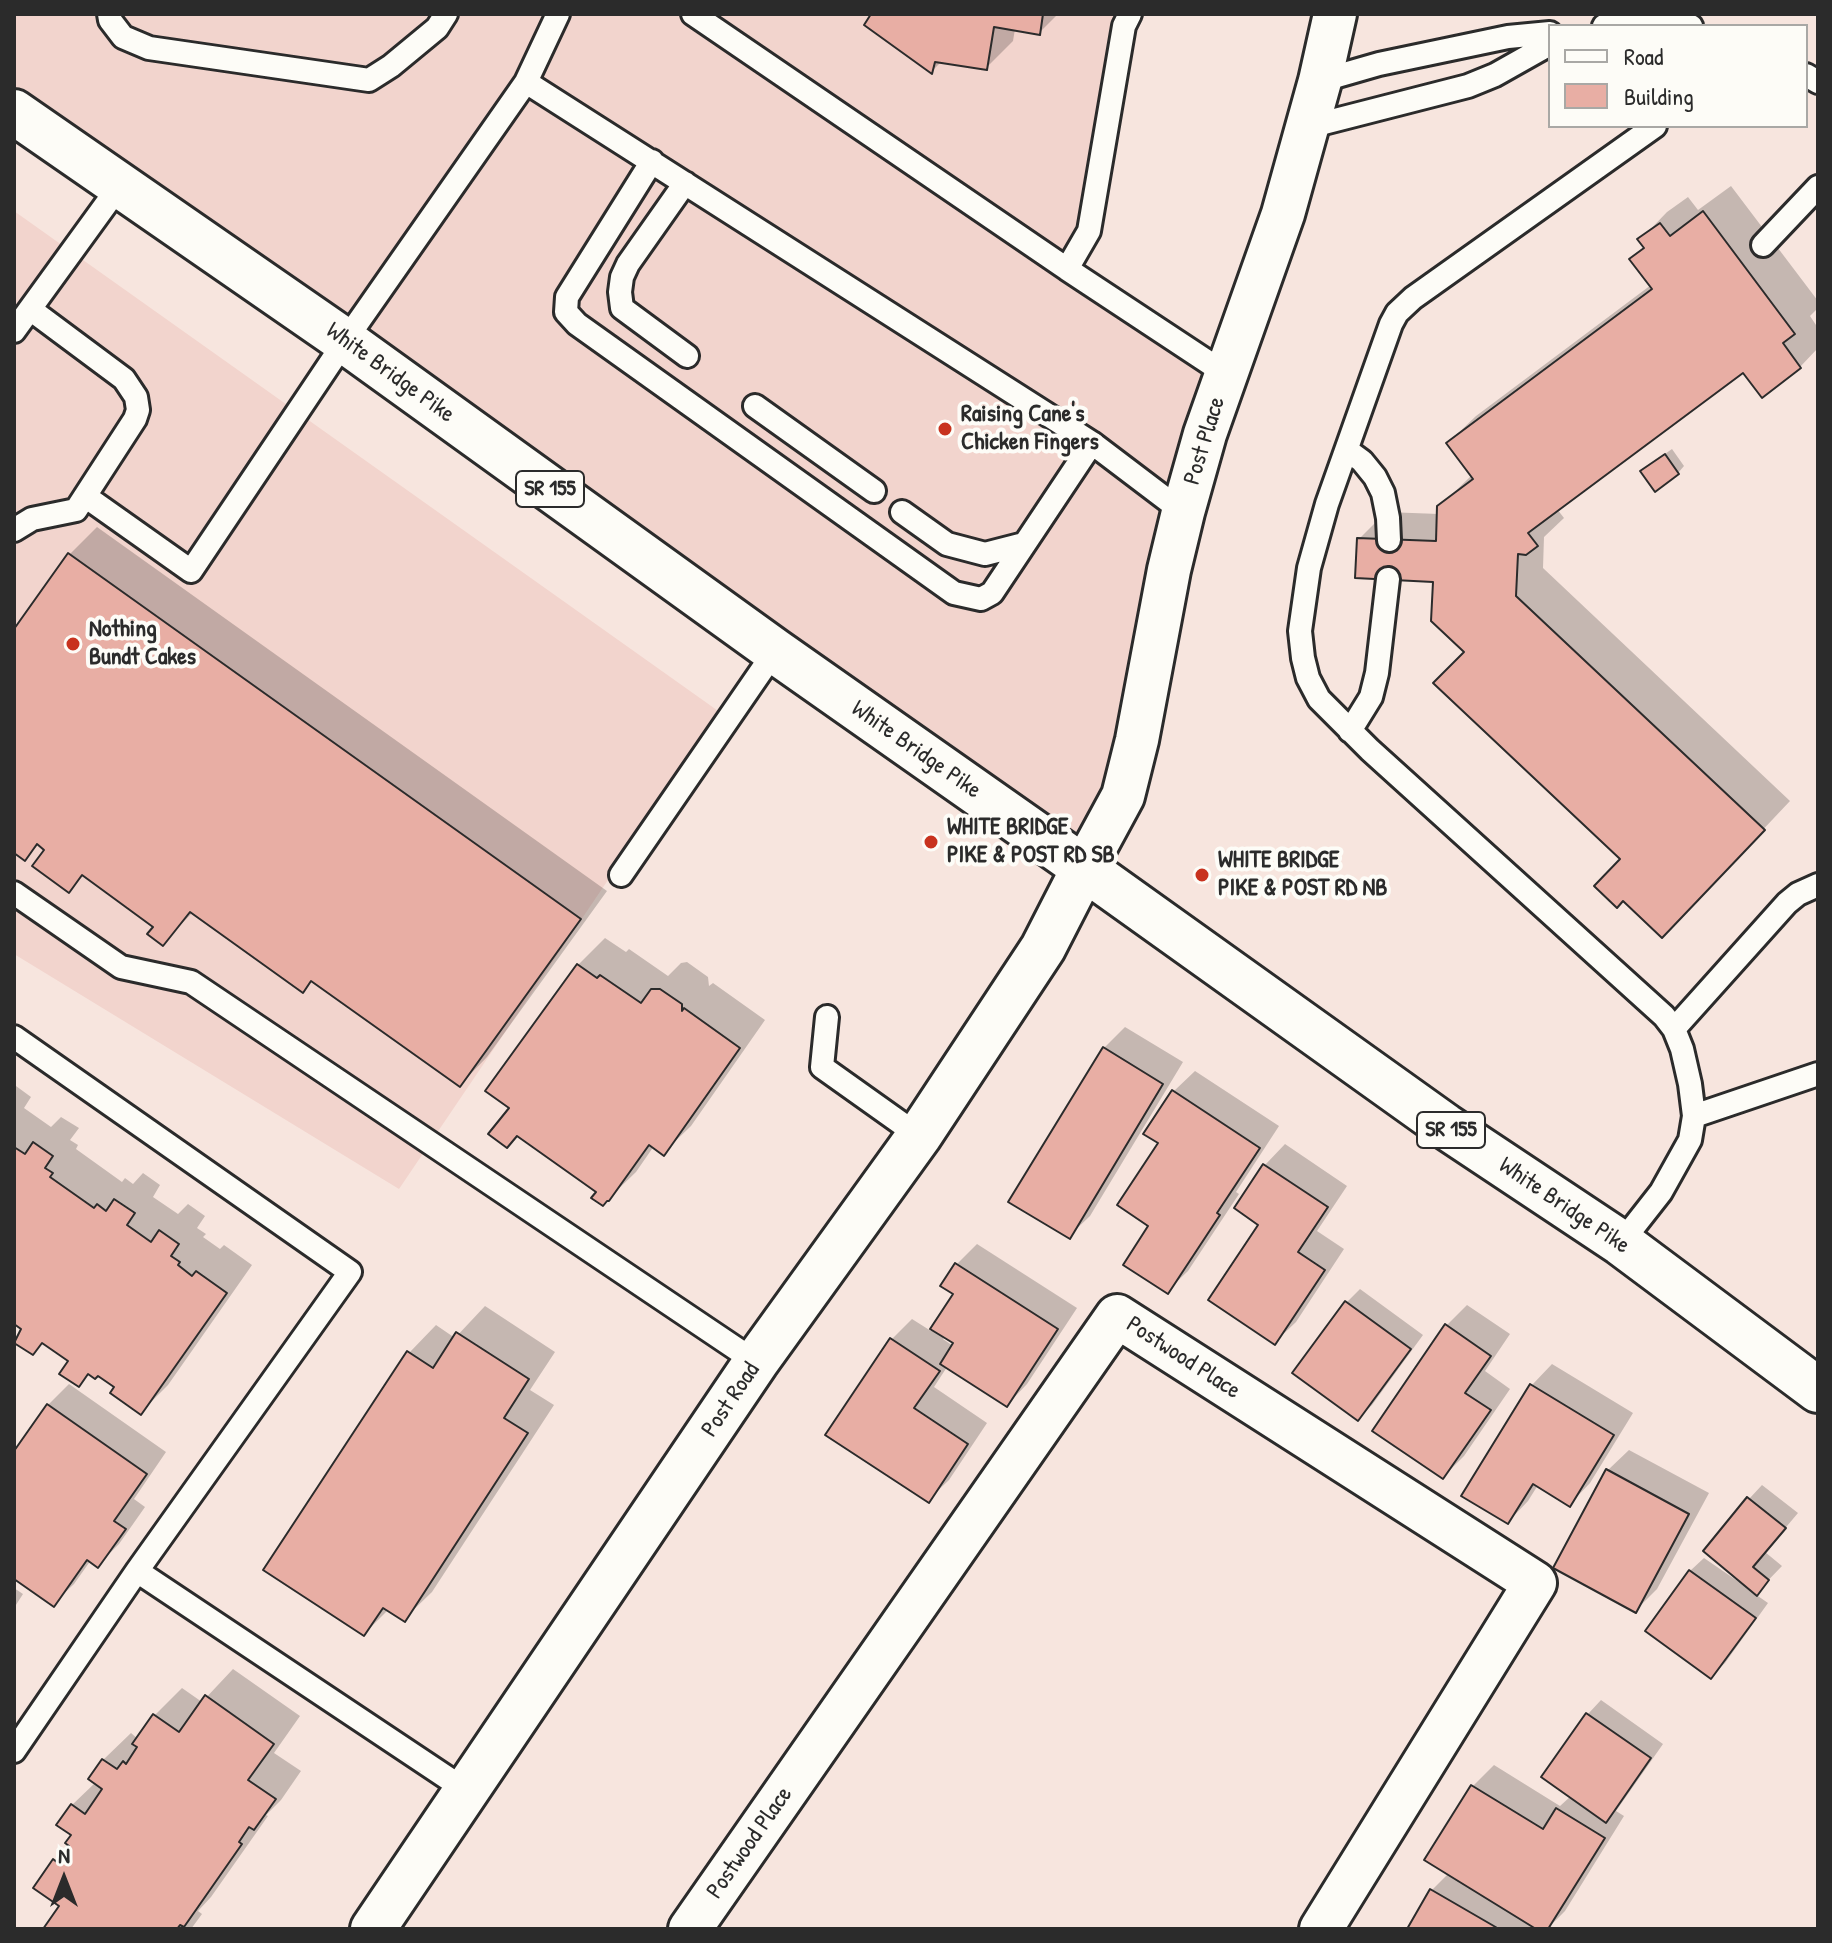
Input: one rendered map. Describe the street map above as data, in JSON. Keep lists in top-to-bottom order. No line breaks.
{"streets":{"main road":["White Bridge Pike","SR 155","Post Road"],"street":["Post Place","Postwood Place"]},"crossings":[["White Bridge Pike","Post Place"],["White Bridge Pike","Post Road"],["Post Place","Post Road"]],"places":["Raising Cane's Chicken Fingers","Nothing Bundt Cakes","WHITE BRIDGE PIKE & POST RD SB","WHITE BRIDGE PIKE & POST RD NB"],"legend":["Road","Building"],"north":"top"}
